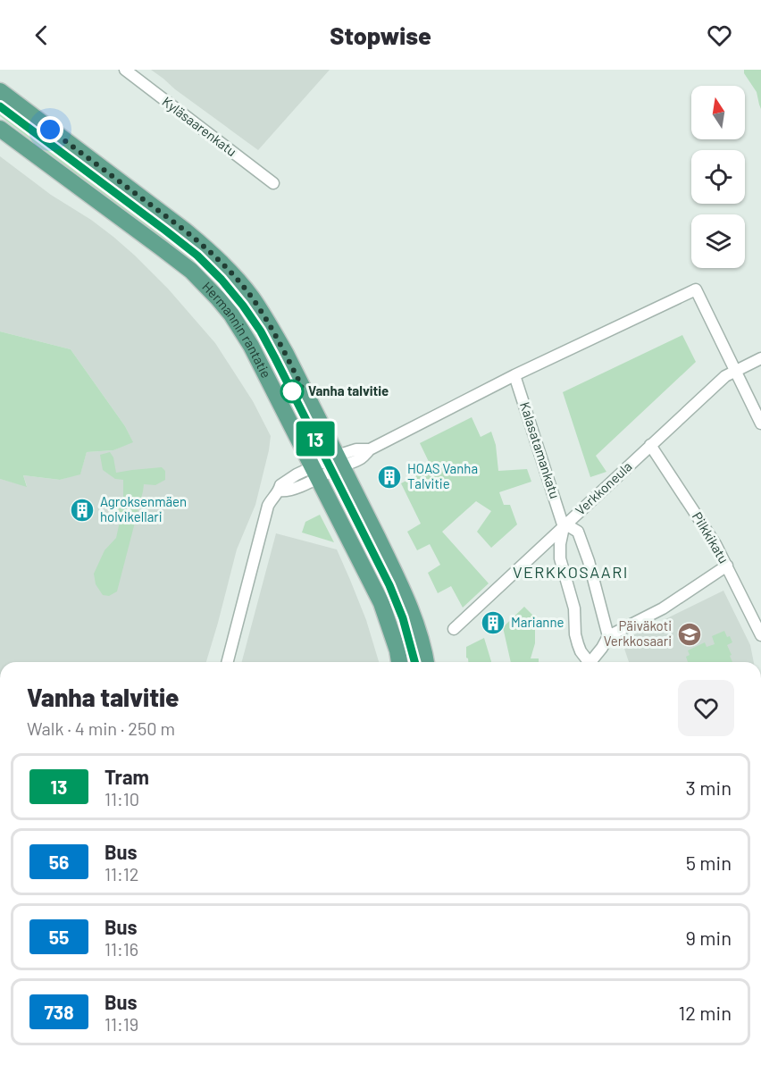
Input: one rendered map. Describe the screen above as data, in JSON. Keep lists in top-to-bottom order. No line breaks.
{"streets":{"main road":["Hermannin rantatie"],"street":["Kyläsaarenkatu","Kalasatamankatu","Verkkoneula","Pilkkikatu"]},"crossings":[["Kalasatamankatu","Verkkoneula"],["Verkkoneula","Pilkkikatu"]],"districts":["VERKKOSAARI"],"places":{"other":["Vanha talvitie"],"building":["HOAS Vanha Talvitie","Agroksenmäen holvikellari","Marianne"],"school or university":["Päiväkoti Verkkosaari"]},"lines":["tram line 13"],"north":"top","page":{"header":"Stopwise","on_map":"13","heading":["Vanha talvitie","Walk · 4 min · 250 m"],"list":[{"mark":"13","name":"Tram","note":"11:10","value":"3 min"},{"mark":"56","name":"Bus","note":"11:12","value":"5 min"},{"mark":"55","name":"Bus","note":"11:16","value":"9 min"},{"mark":"738","name":"Bus","note":"11:19","value":"12 min"}]}}
